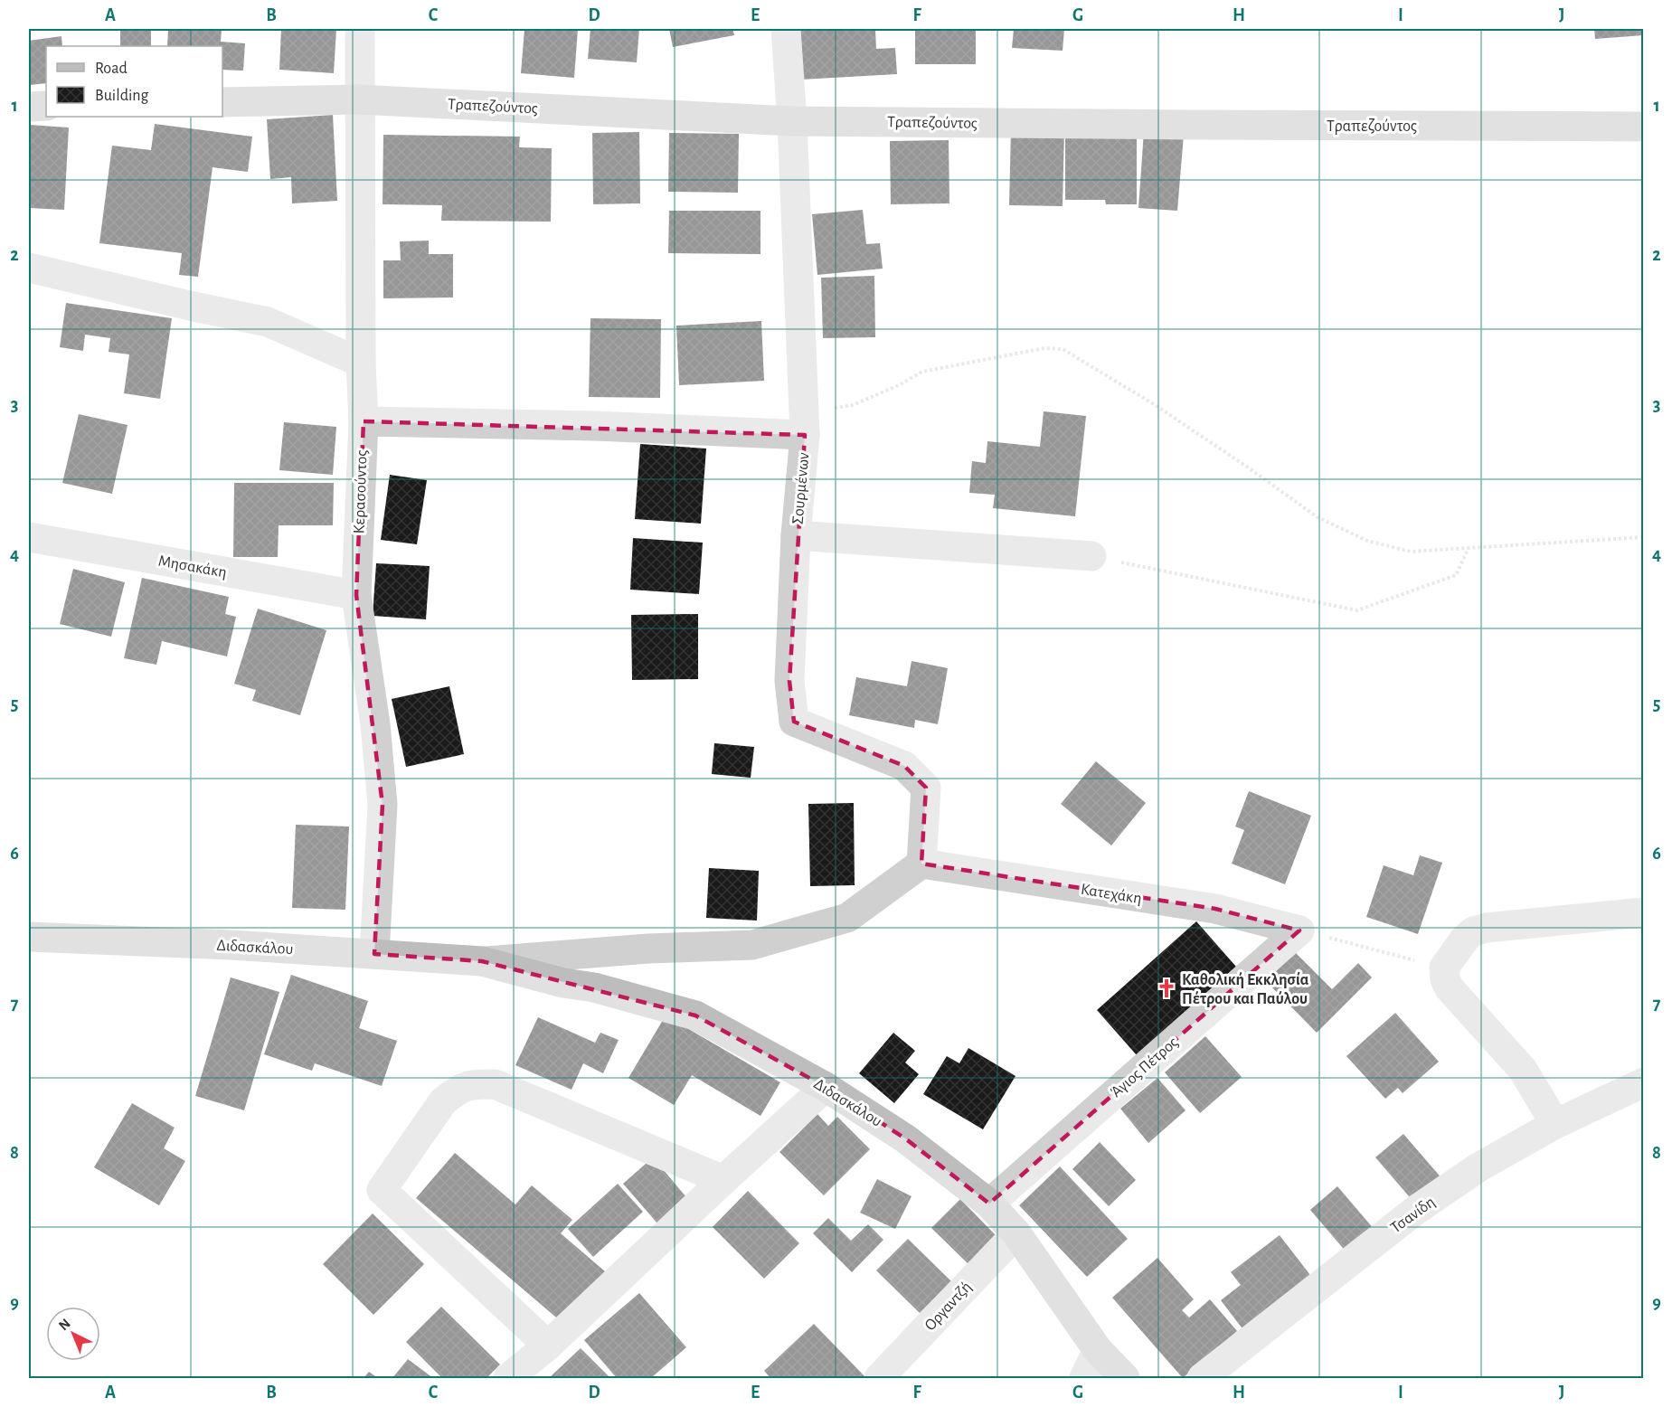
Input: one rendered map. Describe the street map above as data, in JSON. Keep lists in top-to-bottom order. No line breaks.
{"streets":{"street":["Τραπεζούντος","Σουρμένων","Κερασούντος","Μησακάκη","Κατεχάκη","Διδασκάλου","Άγιος Πέτρος","Τσανίδη","Οργαντζή"]},"crossings":[["Τραπεζούντος","Σουρμένων"],["Τραπεζούντος","Κερασούντος"],["Σουρμένων","Κατεχάκη"],["Σουρμένων","Διδασκάλου"],["Κερασούντος","Μησακάκη"],["Κερασούντος","Διδασκάλου"],["Κατεχάκη","Διδασκάλου"],["Κατεχάκη","Άγιος Πέτρος"],["Διδασκάλου","Άγιος Πέτρος"],["Διδασκάλου","Οργαντζή"]],"places":{"church":["Καθολική Εκκλησία Πέτρου και Παύλου"]},"legend":["Road","Building"],"north":"top left","grid":{"columns":["A","B","C","D","E","F","G","H","I","J"],"rows":["1","2","3","4","5","6","7","8","9"]}}
